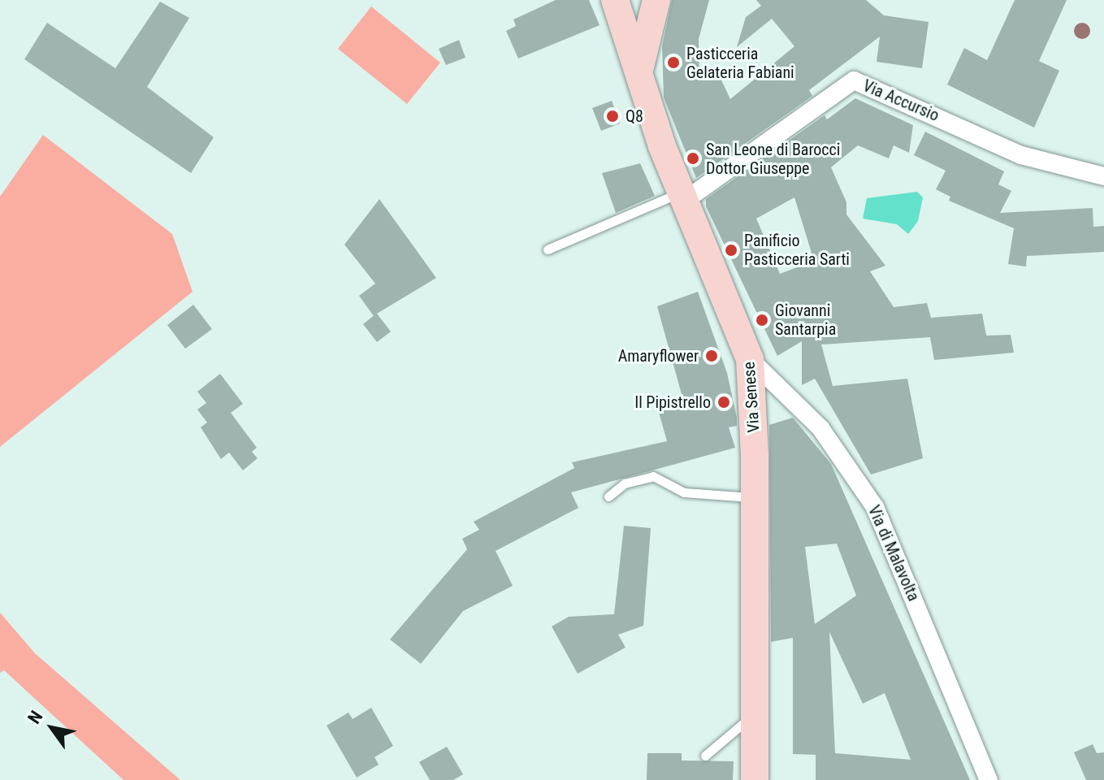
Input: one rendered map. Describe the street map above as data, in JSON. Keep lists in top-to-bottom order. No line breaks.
{"streets":{"main road":["Via Senese"],"street":["Via Accursio","Via di Malavolta"]},"crossings":[["Via Accursio","Via Senese"],["Via Senese","Via di Malavolta"]],"places":["Pasticceria Gelateria Fabiani","Q8","San Leone di Barocci Dottor Giuseppe","Panificio Pasticceria Sarti","Giovanni Santarpia","Amaryflower","Il Pipistrello"],"north":"top left"}
